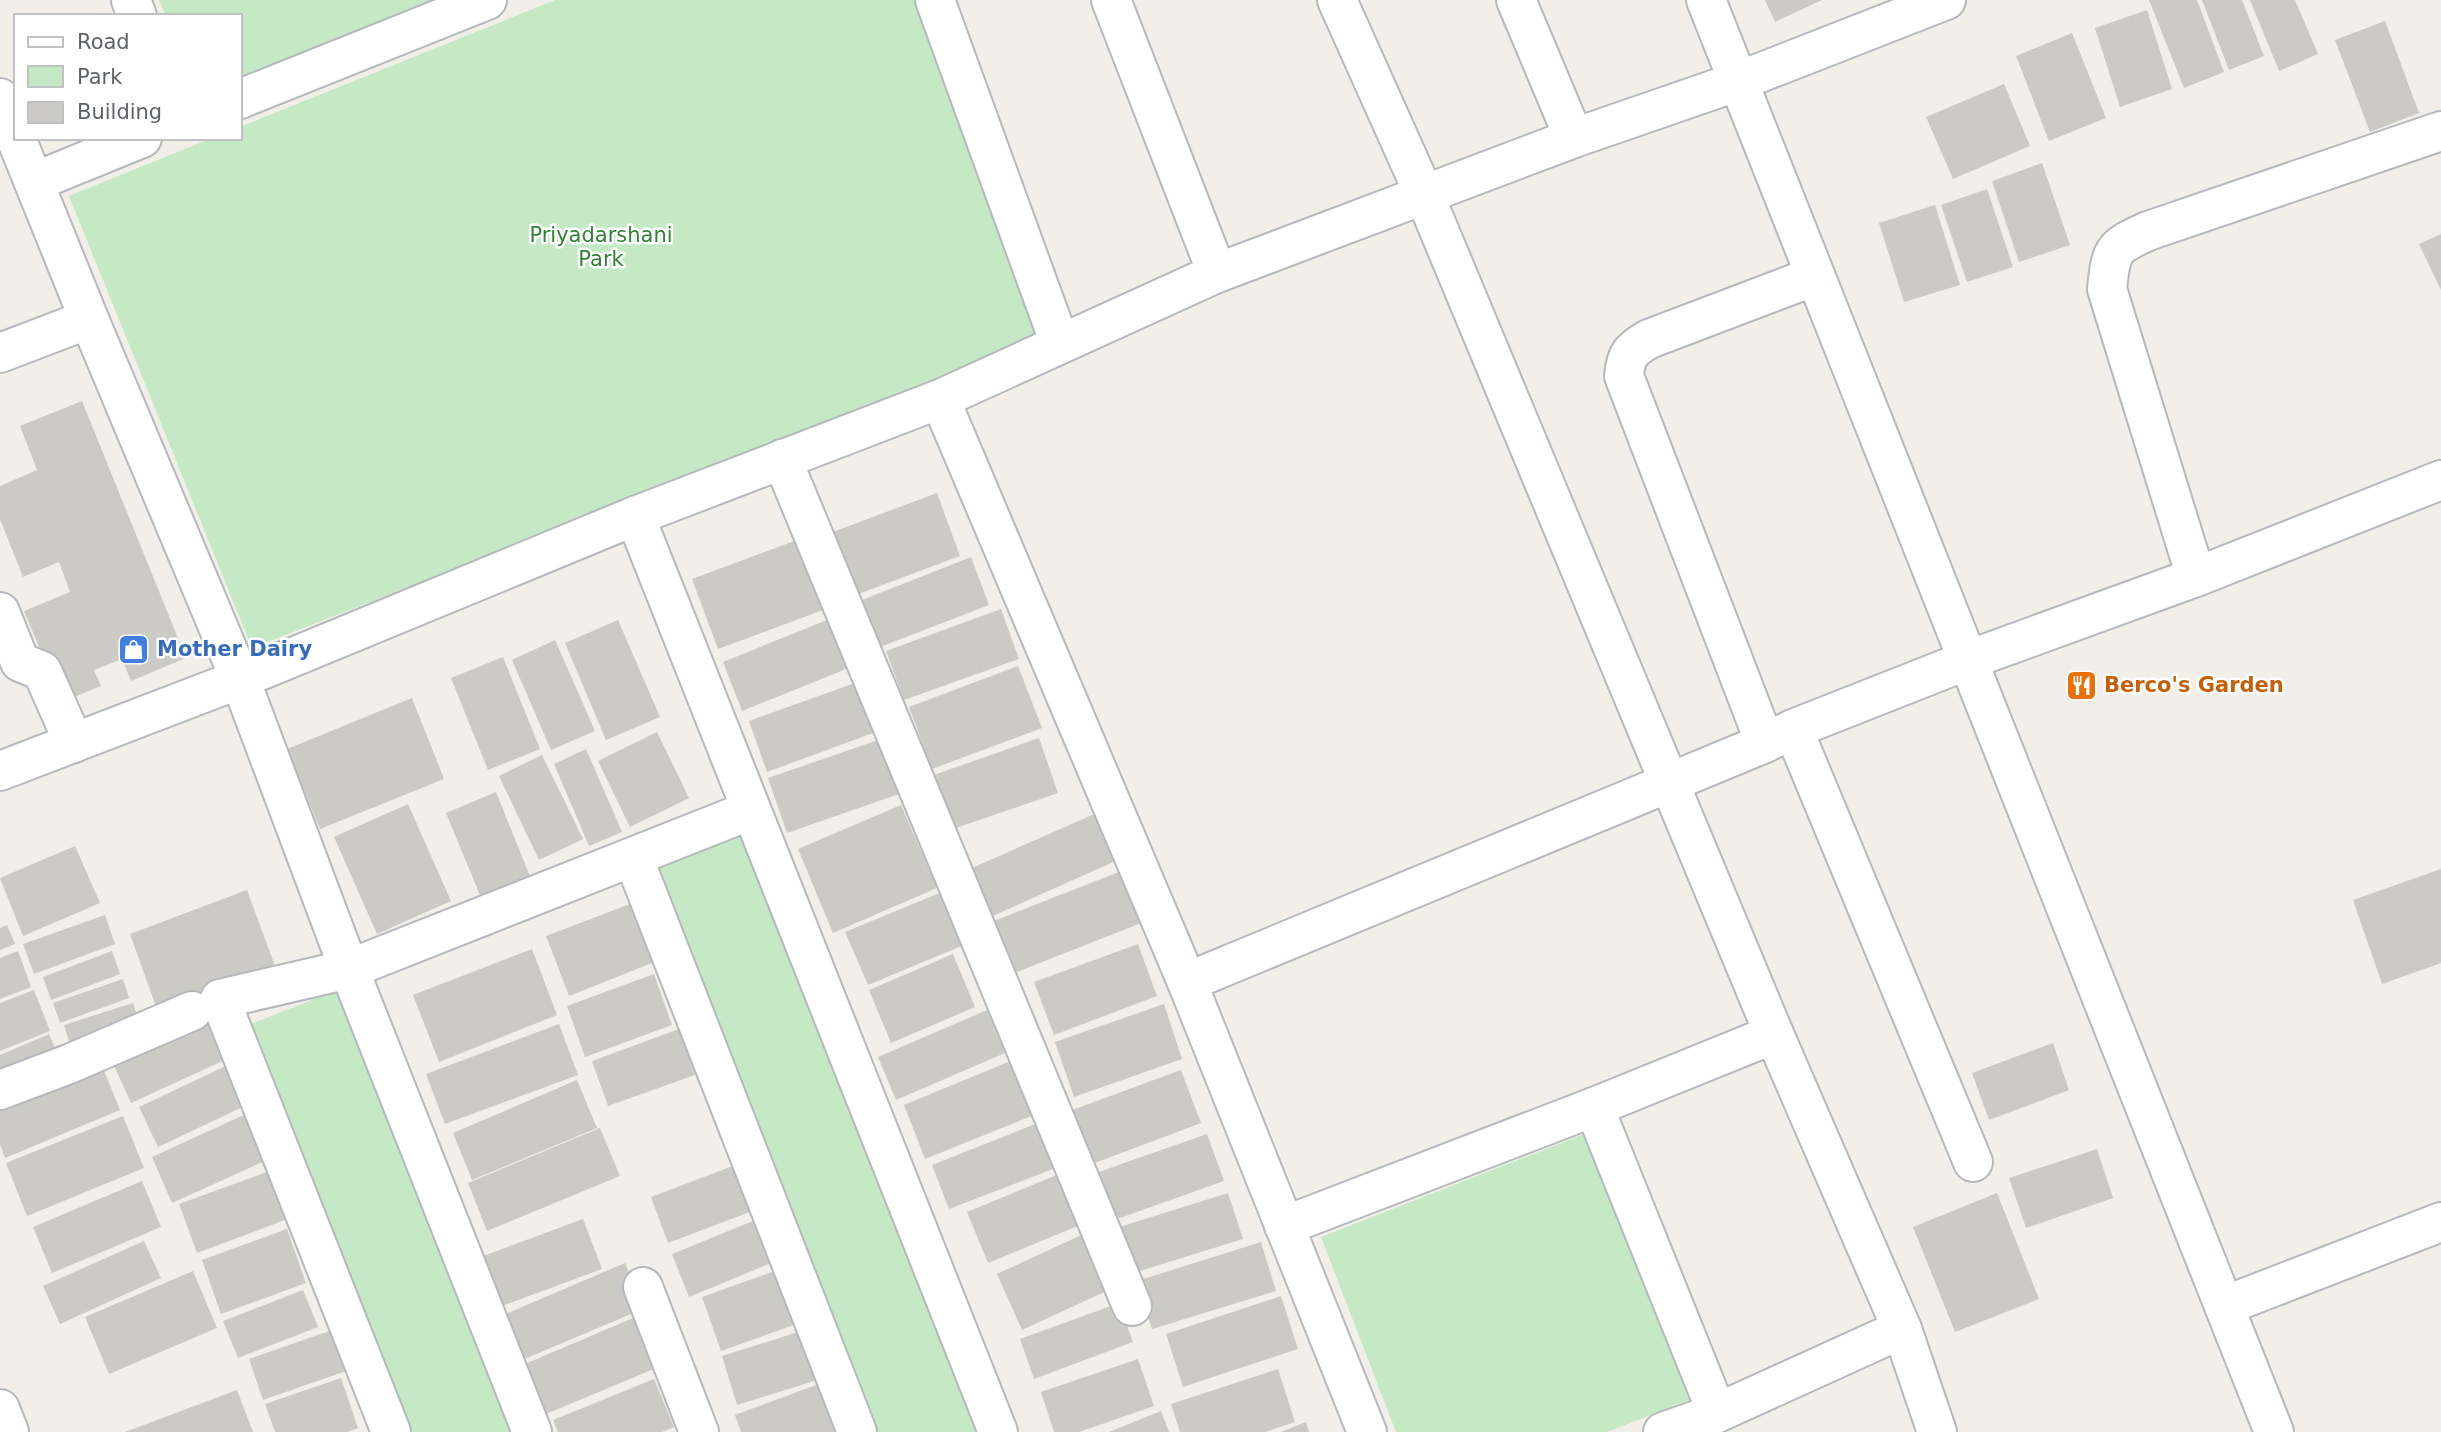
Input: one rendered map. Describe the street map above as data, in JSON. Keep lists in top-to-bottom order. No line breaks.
{"parks":["Priyadarshani Park"],"places":{"shop":["Mother Dairy"],"restaurant":["Berco's Garden"]},"legend":["Road","Park","Building"]}
